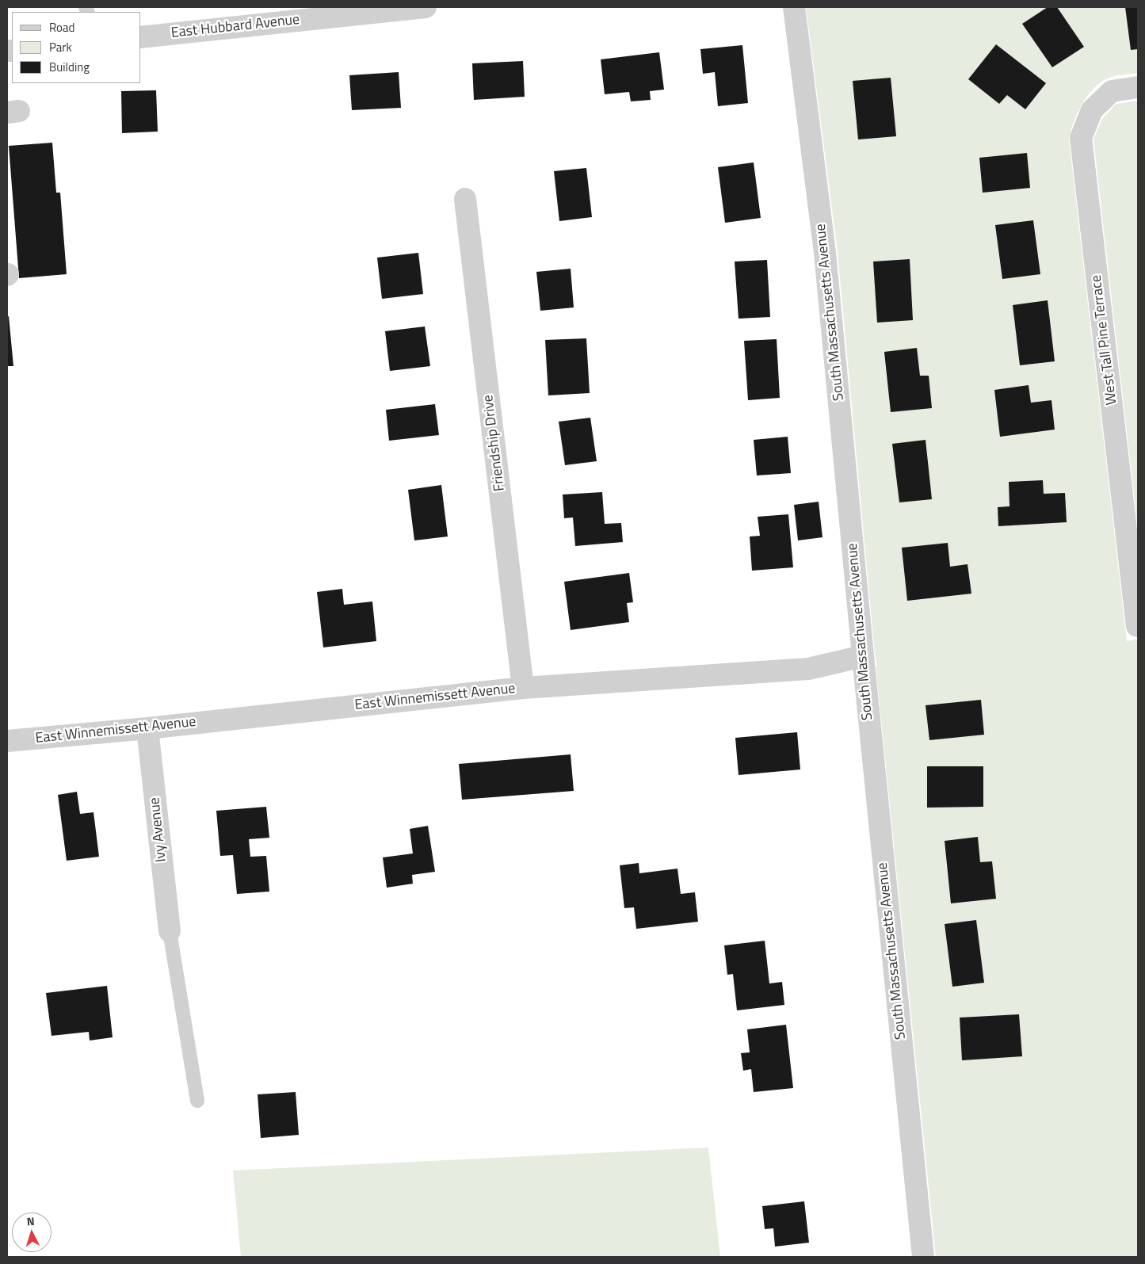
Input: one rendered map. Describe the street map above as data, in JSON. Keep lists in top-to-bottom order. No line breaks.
{"streets":{"street":["East Hubbard Avenue","South Massachusetts Avenue","West Tall Pine Terrace","Friendship Drive","East Winnemissett Avenue","Ivy Avenue"]},"crossings":[["South Massachusetts Avenue","East Winnemissett Avenue"],["Friendship Drive","East Winnemissett Avenue"],["East Winnemissett Avenue","Ivy Avenue"]],"legend":["Road","Park","Building"],"north":"top"}
